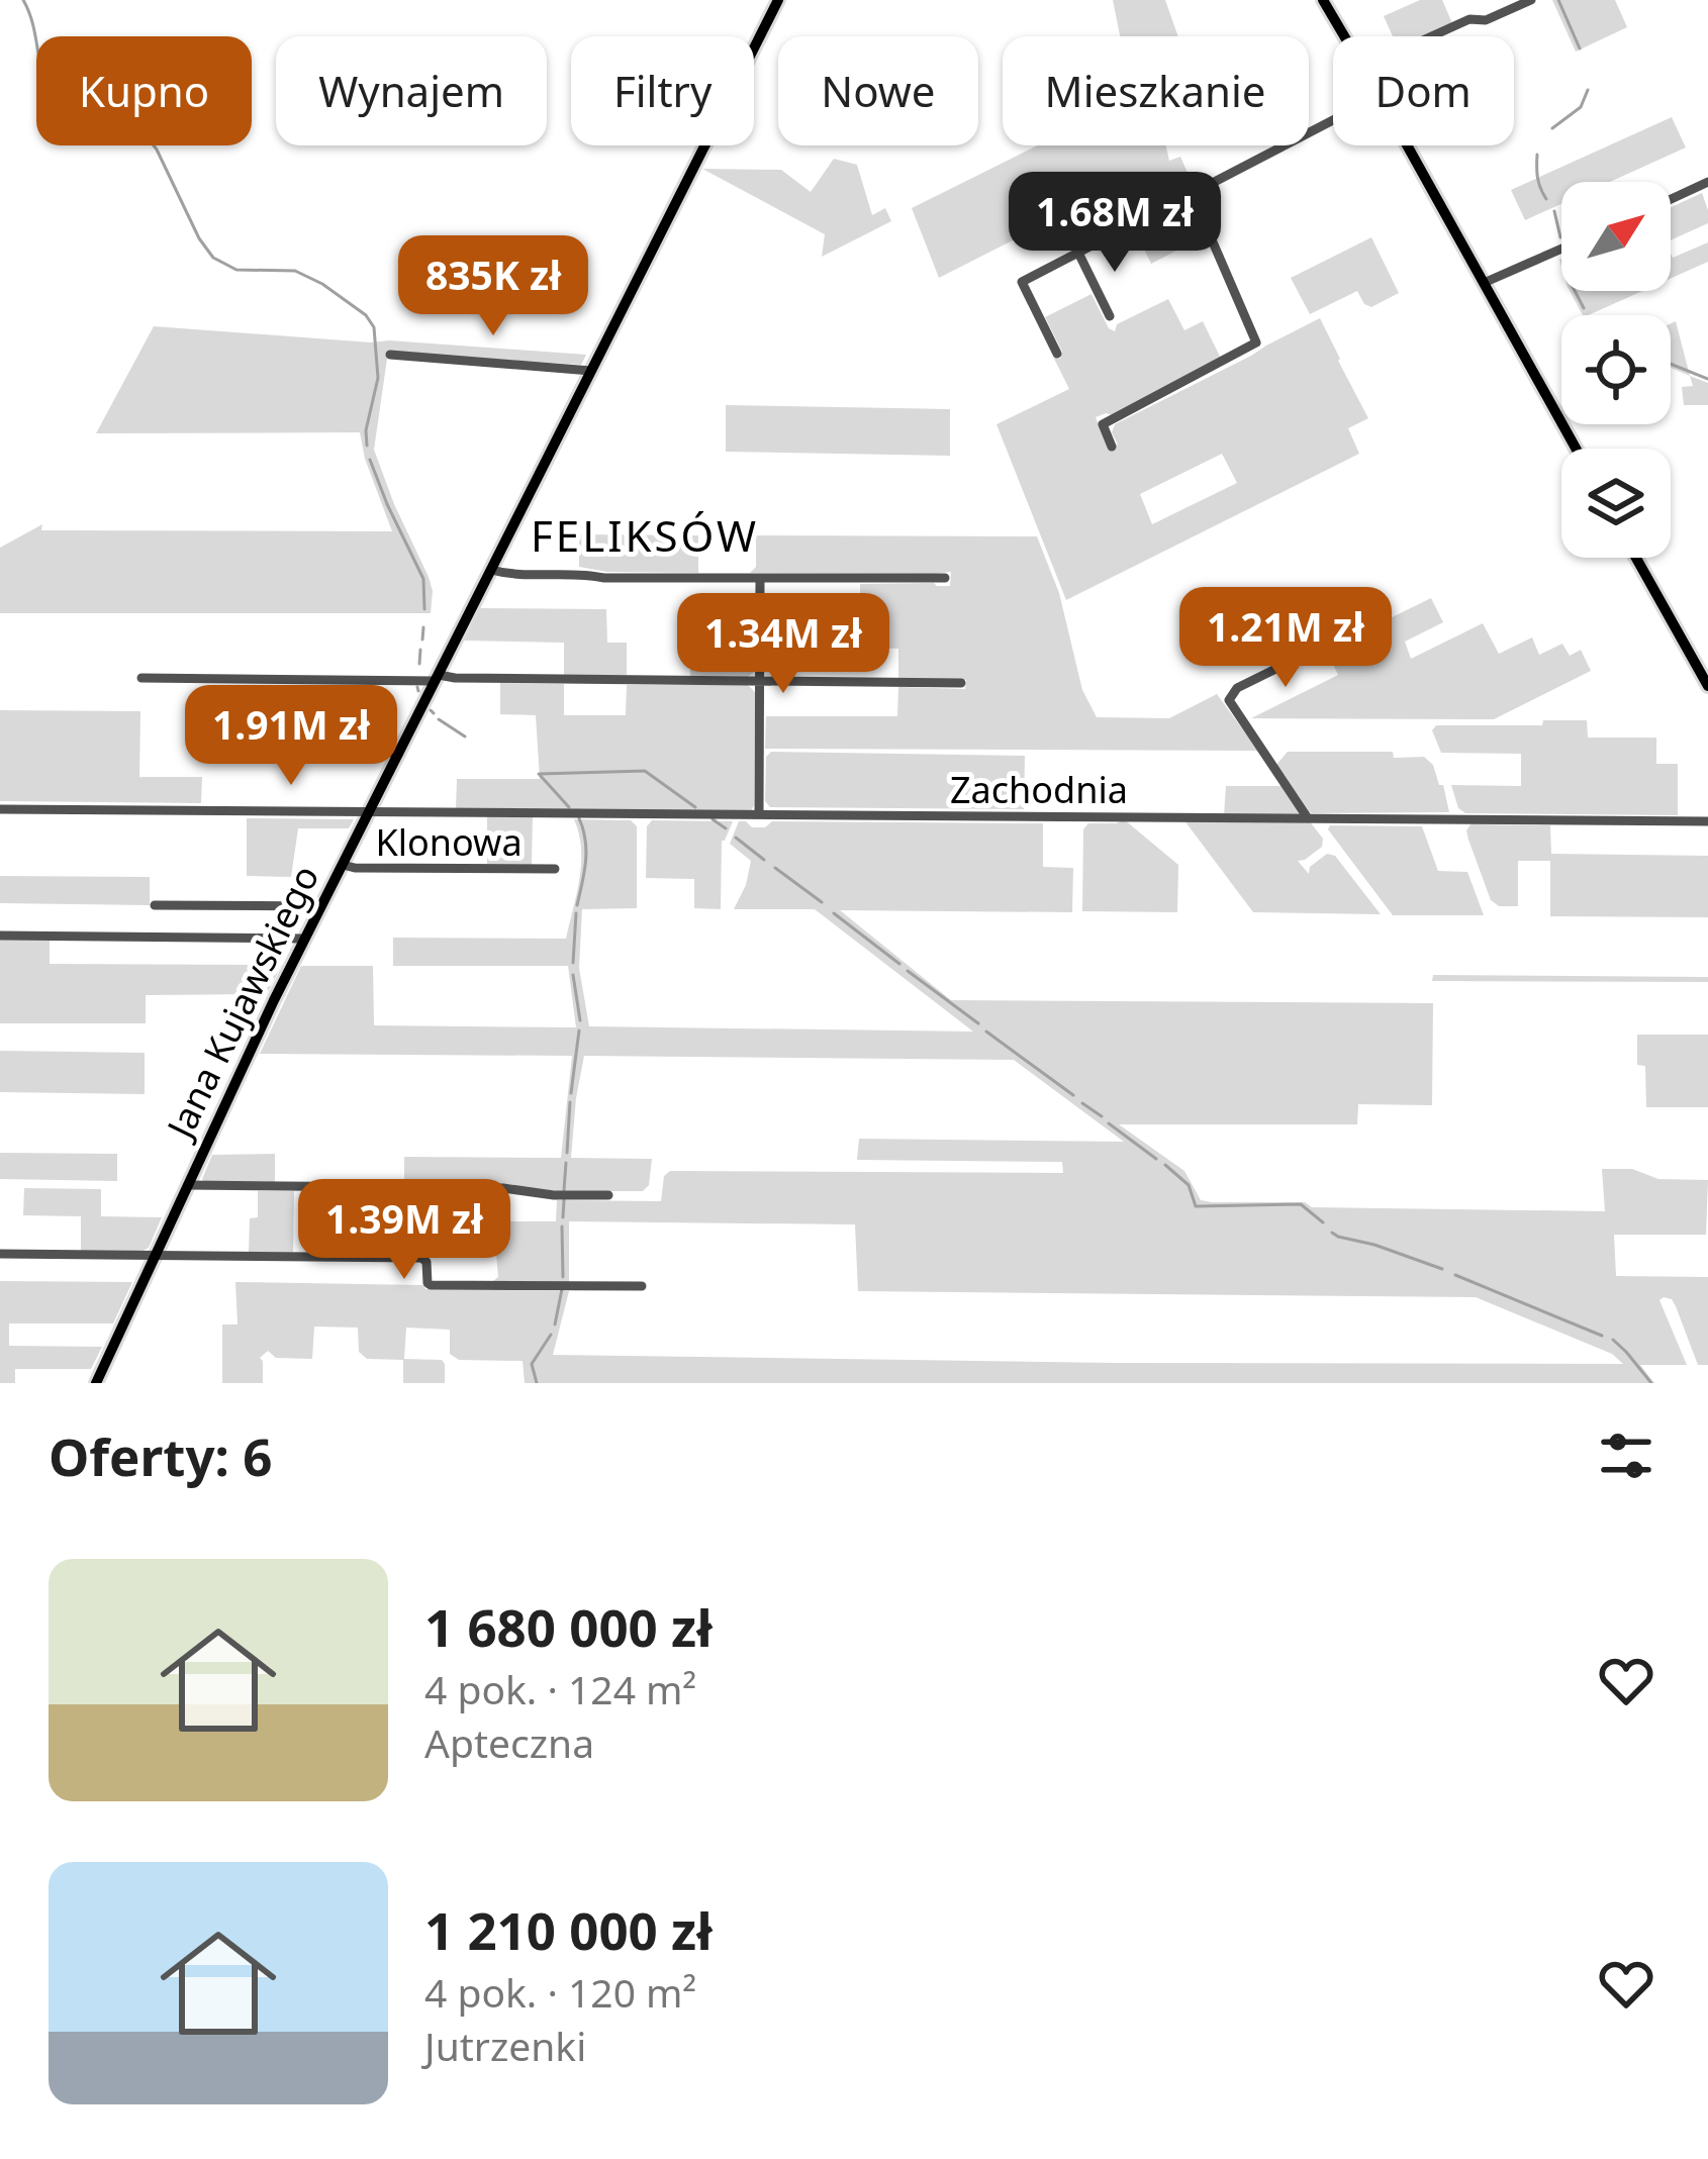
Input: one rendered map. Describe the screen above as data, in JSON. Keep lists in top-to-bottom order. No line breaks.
{"streets":{"main road":["Jana Kujawskiego"],"street":["Zachodnia","Klonowa"]},"crossings":[["Zachodnia","Jana Kujawskiego"],["Klonowa","Jana Kujawskiego"]],"districts":["FELIKSÓW"],"north":"top right","page":{"chip":["Kupno","Wynajem","Filtry","Nowe","Mieszkanie","Dom"],"price":["1.68M zł","835K zł","1.21M zł","1.34M zł","1.91M zł","1.39M zł"],"heading":"Oferty: 6","list":[{"name":"1 680 000 zł","note":"4 pok. · 124 m² · Apteczna"},{"name":"1 210 000 zł","note":"4 pok. · 120 m² · Jutrzenki"}]}}
